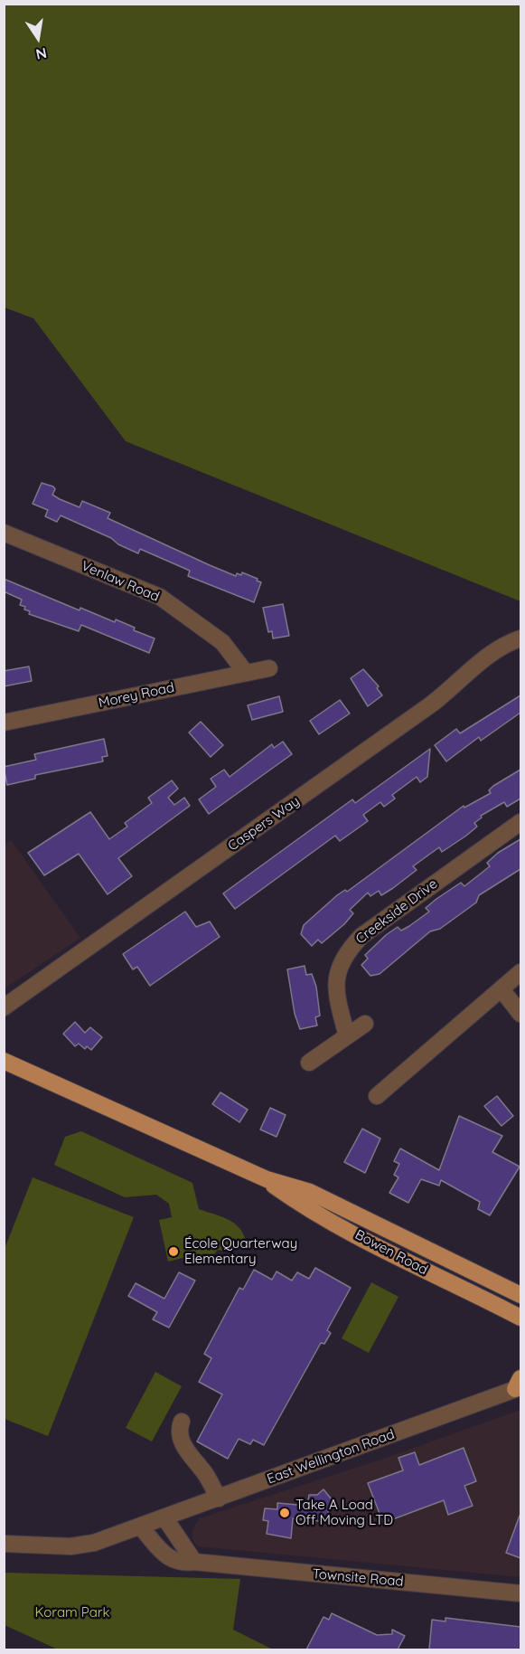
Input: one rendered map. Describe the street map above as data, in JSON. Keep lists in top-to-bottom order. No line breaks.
{"streets":{"main road":["Bowen Road"],"street":["Venlaw Road","Morey Road","Caspers Way","Creekside Drive","East Wellington Road","Townsite Road"]},"crossings":[["Venlaw Road","Morey Road"],["East Wellington Road","Townsite Road"]],"parks":["Koram Park"],"places":["École Quarterway Elementary","Take A Load Off Moving LTD"],"north":"bottom"}
